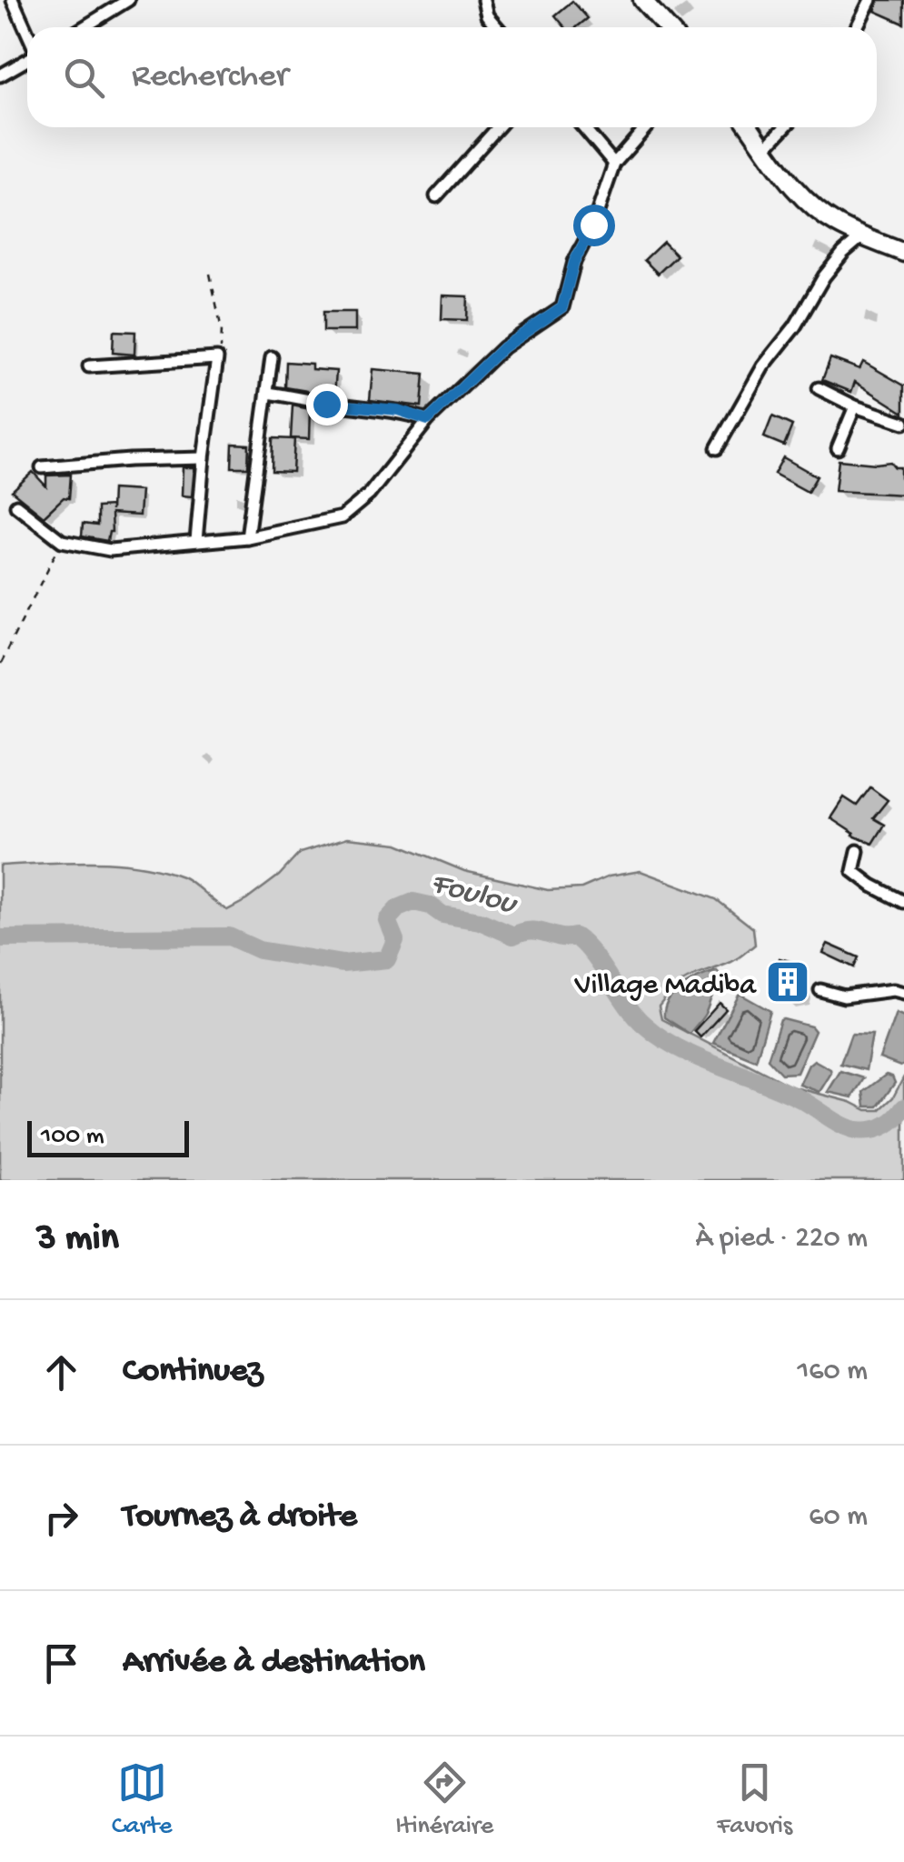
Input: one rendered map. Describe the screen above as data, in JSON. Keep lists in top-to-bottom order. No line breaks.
{"water":["Foulou"],"places":{"building":["Village Madiba"]},"scale_bar":"100 m","page":{"search":"Rechercher","scale":"100 m","heading":["3 min","À pied · 220 m"],"list":[["Continuez","160 m"],["Tournez à droite","60 m"],"Arrivée à destination"],"nav":["Carte","Itinéraire","Favoris"]}}
